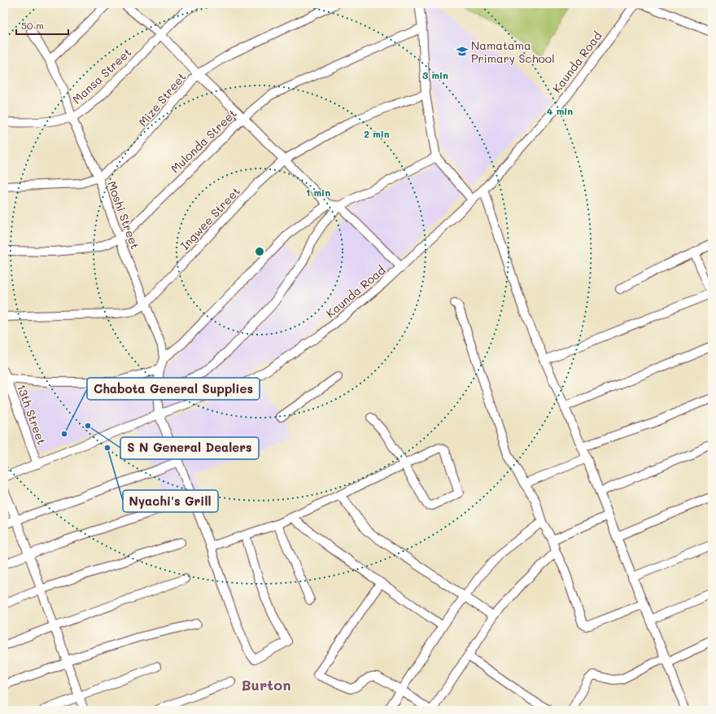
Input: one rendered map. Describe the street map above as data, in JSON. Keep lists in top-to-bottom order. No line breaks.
{"streets":{"street":["Kaunda Road","Mansa Street","Mize Street","Mulonda Street","Moshi Street","Ingwee Street","13th Street"]},"crossings":[["Kaunda Road","13th Street"],["Mansa Street","Moshi Street"],["Mize Street","Moshi Street"],["Mulonda Street","Moshi Street"],["Moshi Street","Ingwee Street"]],"districts":["Burton"],"places":{"school or university":["Namatama Primary School"],"other":["S N General Dealers","Chabota General Supplies","Nyachi's Grill"]},"scale_bar":"50 m","rings":["3 min","4 min","2 min","1 min"]}
